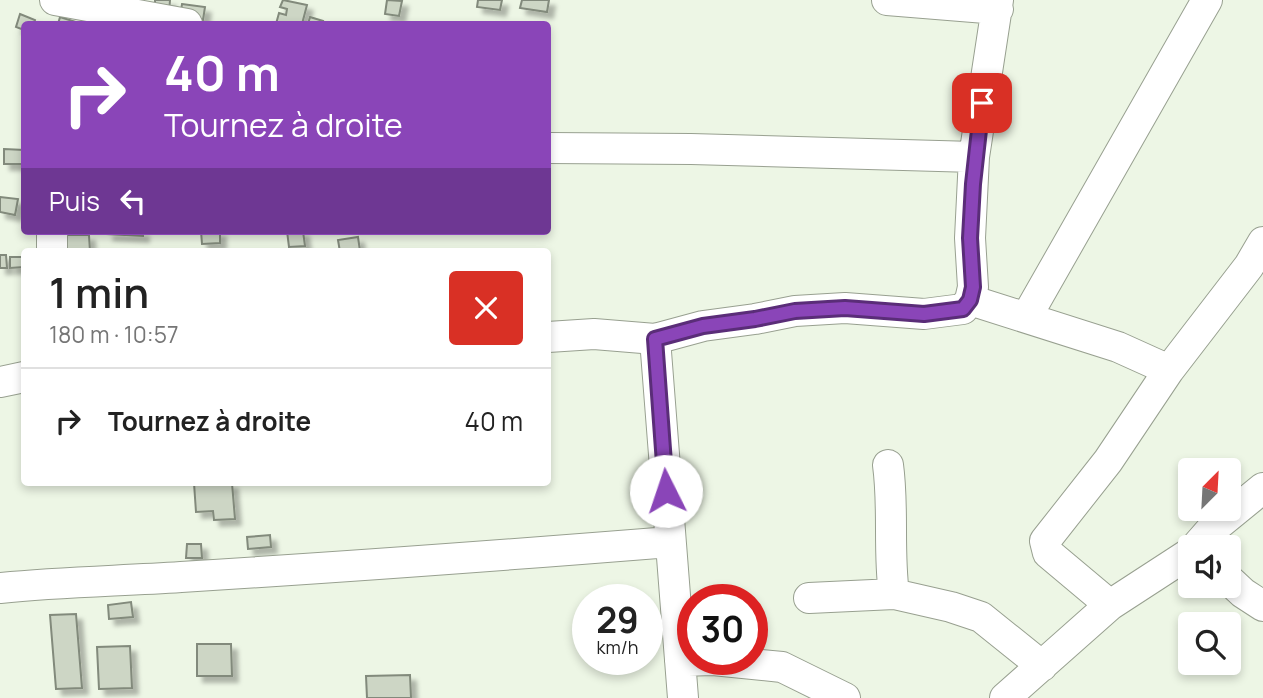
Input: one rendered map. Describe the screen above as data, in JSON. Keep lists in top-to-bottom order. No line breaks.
{"north":"top right","page":{"turn":["40 m","Tournez à droite"],"then":"Puis","heading":["1 min","180 m · 10:57"],"list":[{"name":"Tournez à droite","value":"40 m"}],"speed":"29 km/h","limit":"30"}}
